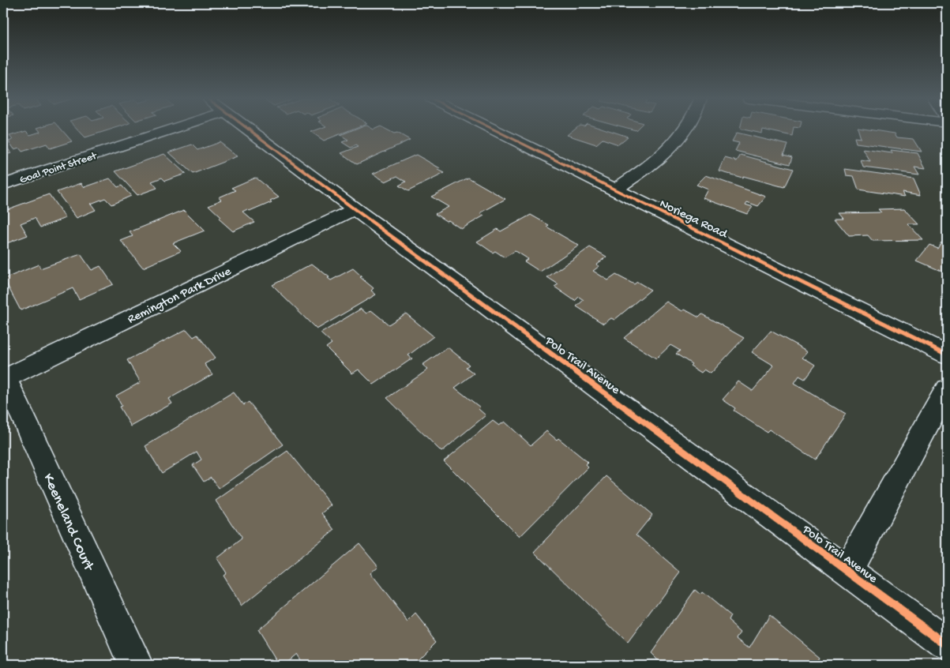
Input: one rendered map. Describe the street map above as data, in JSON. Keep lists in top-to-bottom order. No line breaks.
{"streets":{"street":["Goal Point Street","Noriega Road","Remington Park Drive","Polo Trail Avenue","Keeneland Court"]},"crossings":[["Remington Park Drive","Polo Trail Avenue"],["Remington Park Drive","Keeneland Court"]]}
